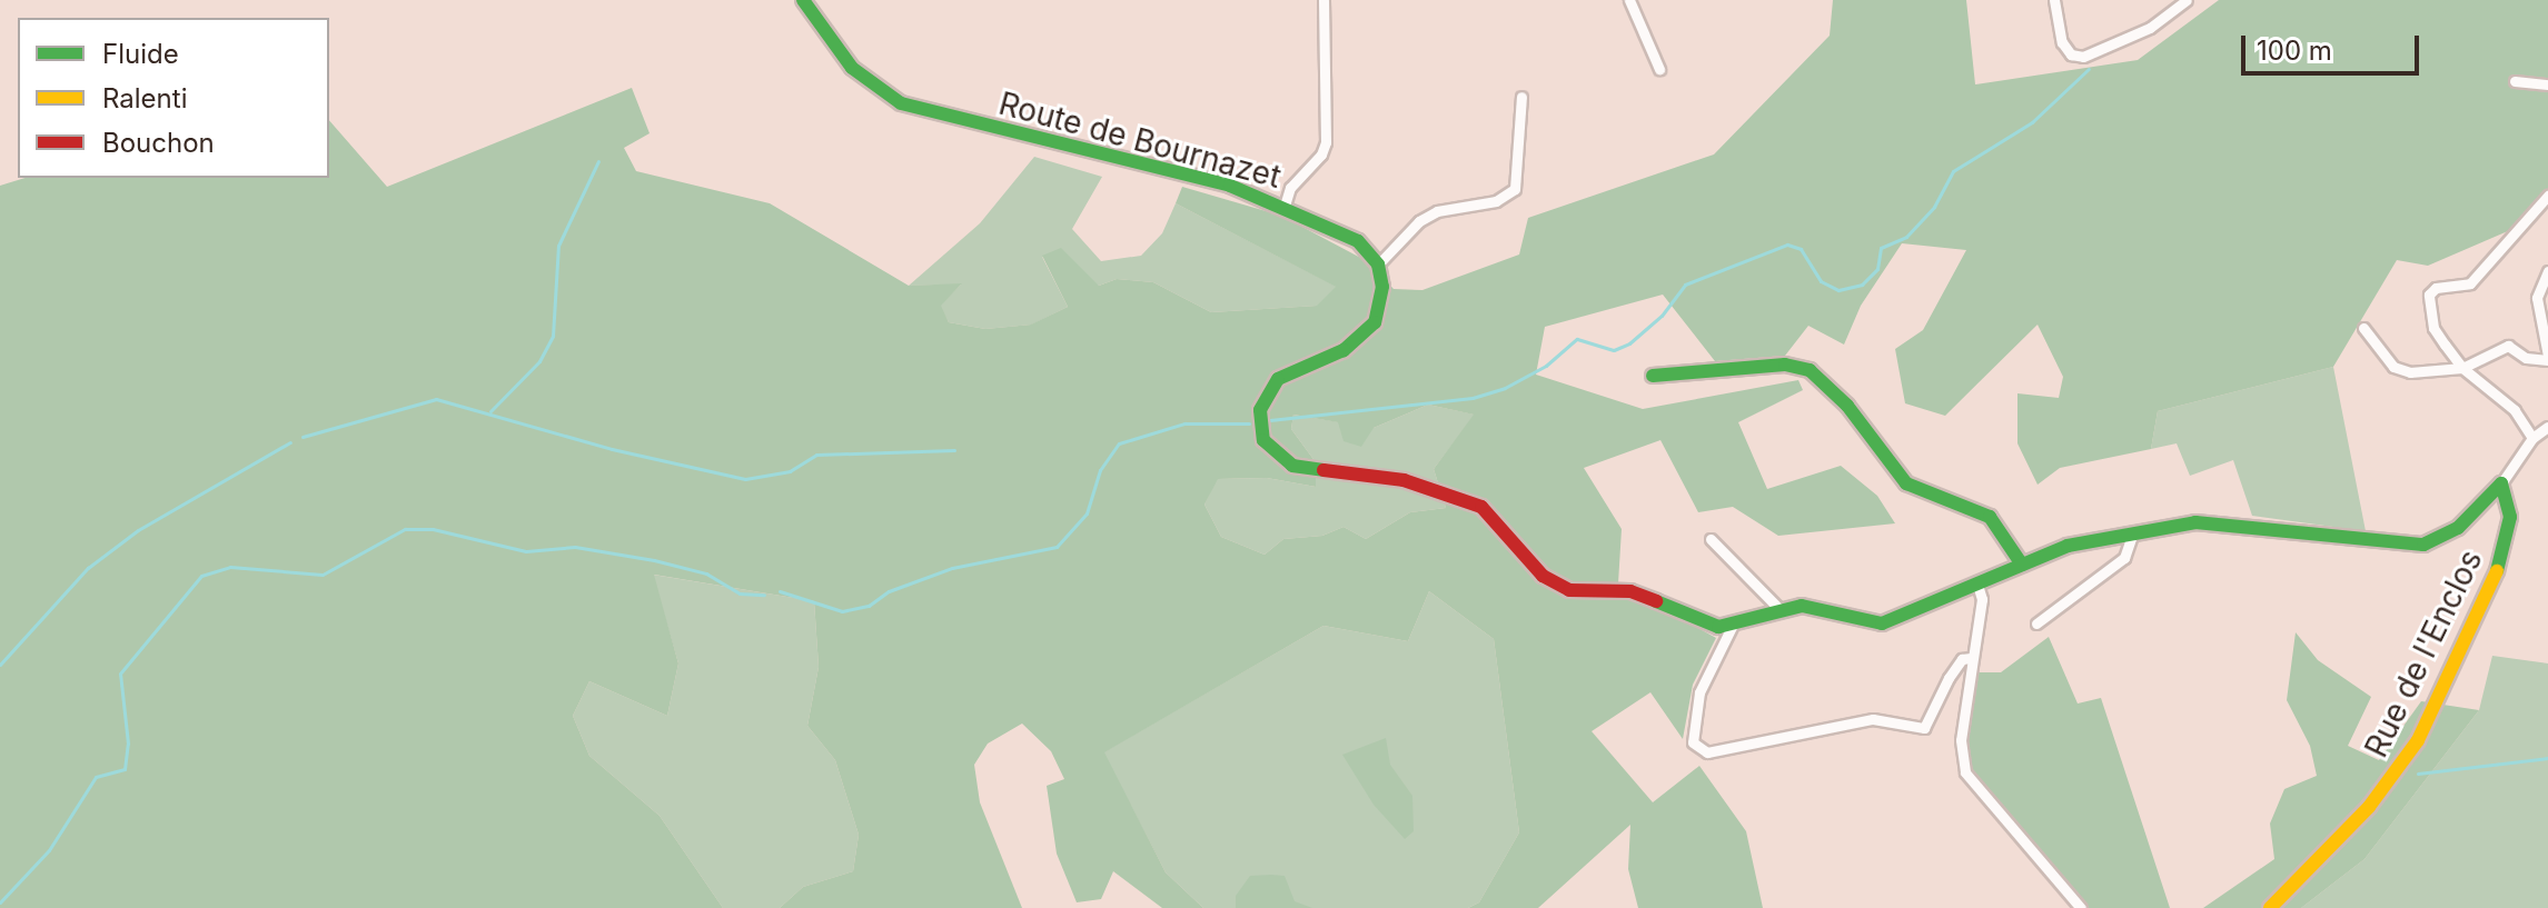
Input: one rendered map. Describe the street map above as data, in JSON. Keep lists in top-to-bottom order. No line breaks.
{"streets":{"street":["Route de Bournazet","Rue de l'Enclos"]},"legend":["Fluide","Ralenti","Bouchon"],"scale_bar":"100 m"}
